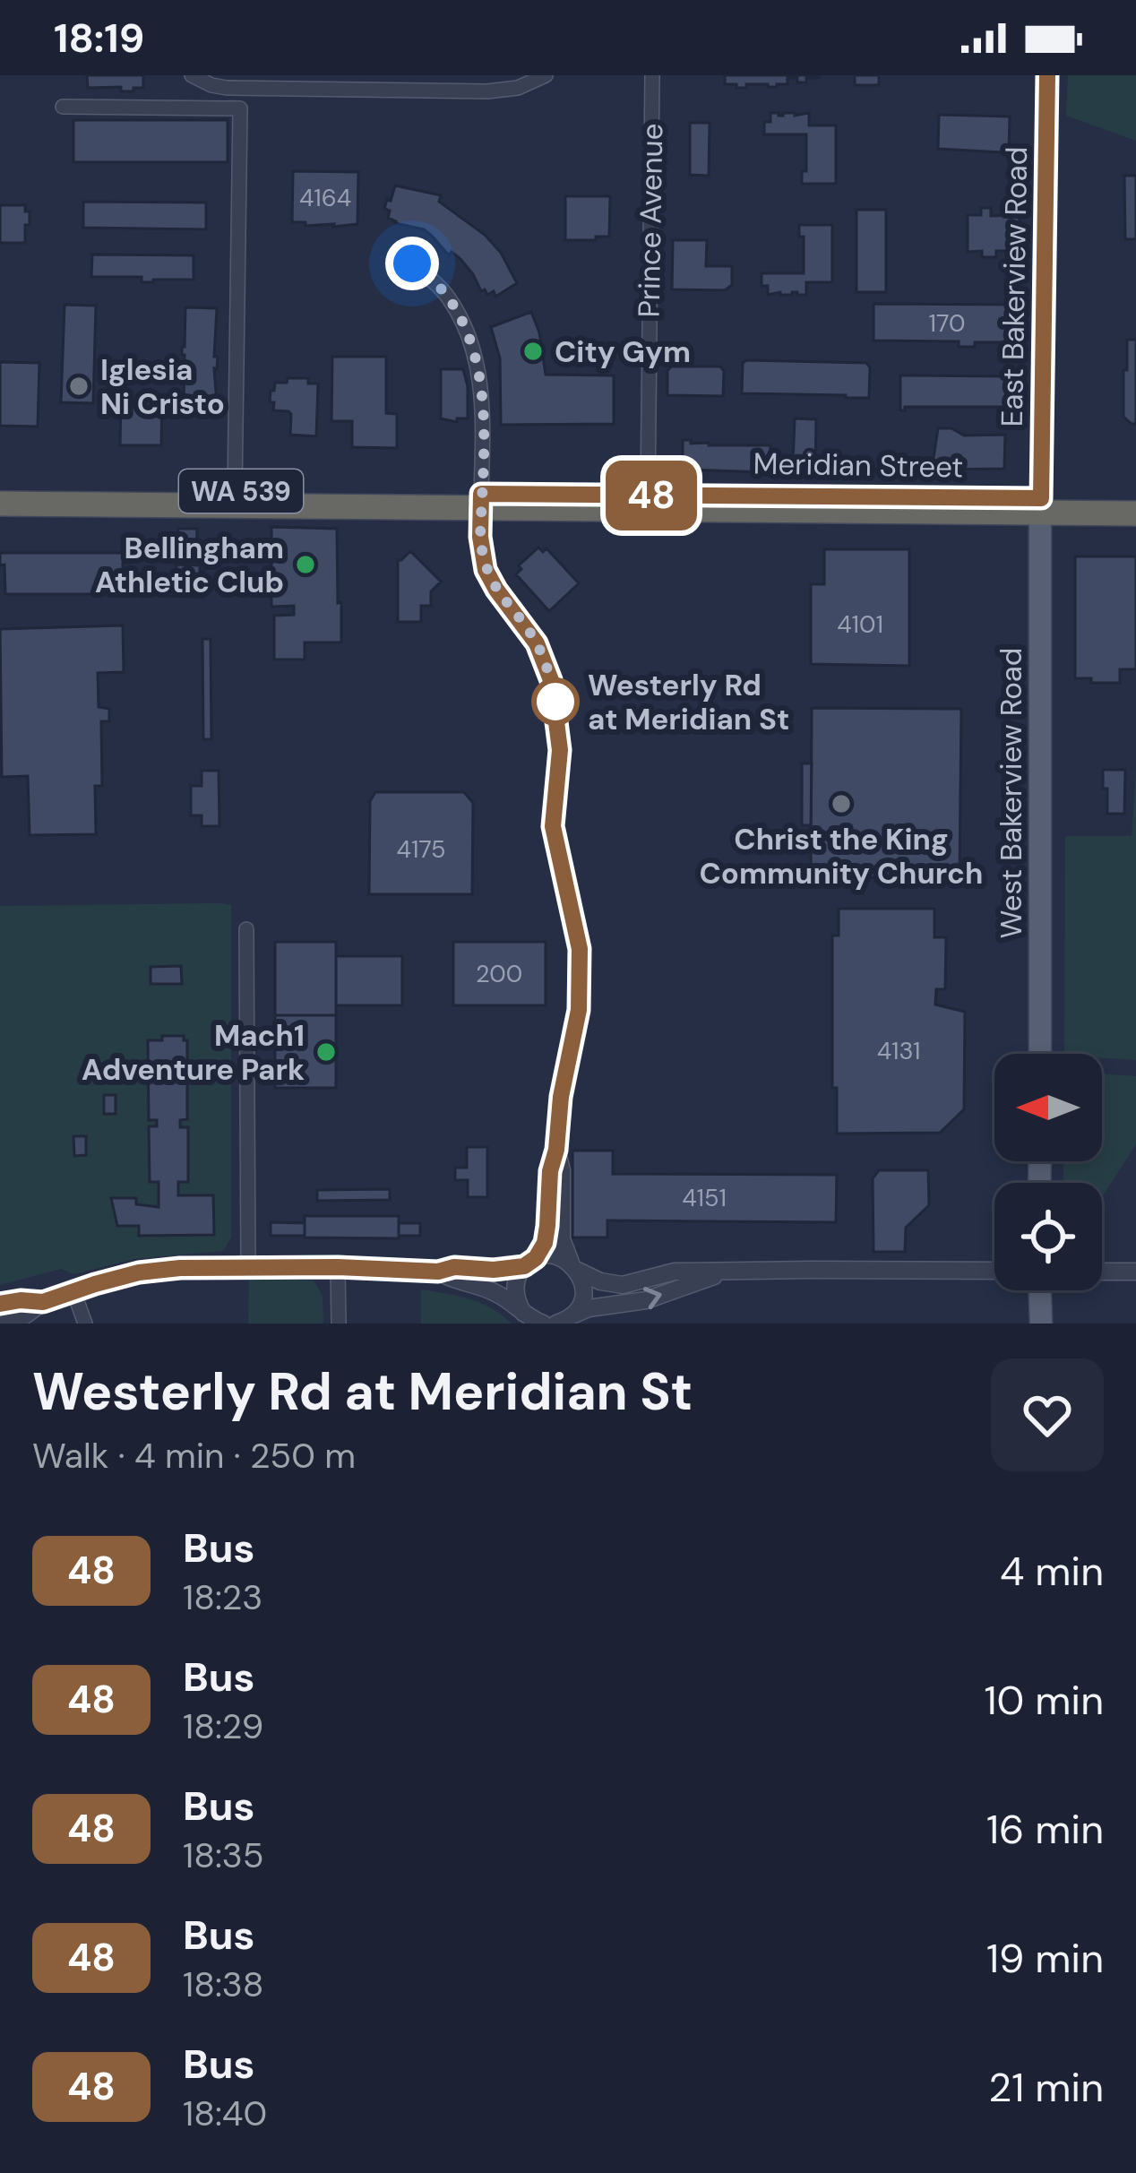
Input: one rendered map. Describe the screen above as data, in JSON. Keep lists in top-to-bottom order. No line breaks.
{"streets":{"highway":["Meridian Street","WA 539"],"main road":["East Bakerview Road","West Bakerview Road"],"street":["Prince Avenue"]},"crossings":[["Prince Avenue","Meridian Street"],["East Bakerview Road","Meridian Street"],["East Bakerview Road","West Bakerview Road"],["Meridian Street","West Bakerview Road"]],"places":["City Gym","Iglesia Ni Cristo","Bellingham Athletic Club","Westerly Rd at Meridian St","Christ the King Community Church","Mach1 Adventure Park"],"lines":["bus line 48"],"house_numbers":["4164","170","4101","4175","200","4131","4151"],"north":"left","page":{"status":"18:19","on_map":"48","heading":["Westerly Rd at Meridian St","Walk · 4 min · 250 m"],"list":[{"mark":"48","name":"Bus","note":"18:23","value":"4 min"},{"mark":"48","name":"Bus","note":"18:29","value":"10 min"},{"mark":"48","name":"Bus","note":"18:35","value":"16 min"},{"mark":"48","name":"Bus","note":"18:38","value":"19 min"},{"mark":"48","name":"Bus","note":"18:40","value":"21 min"}]}}
